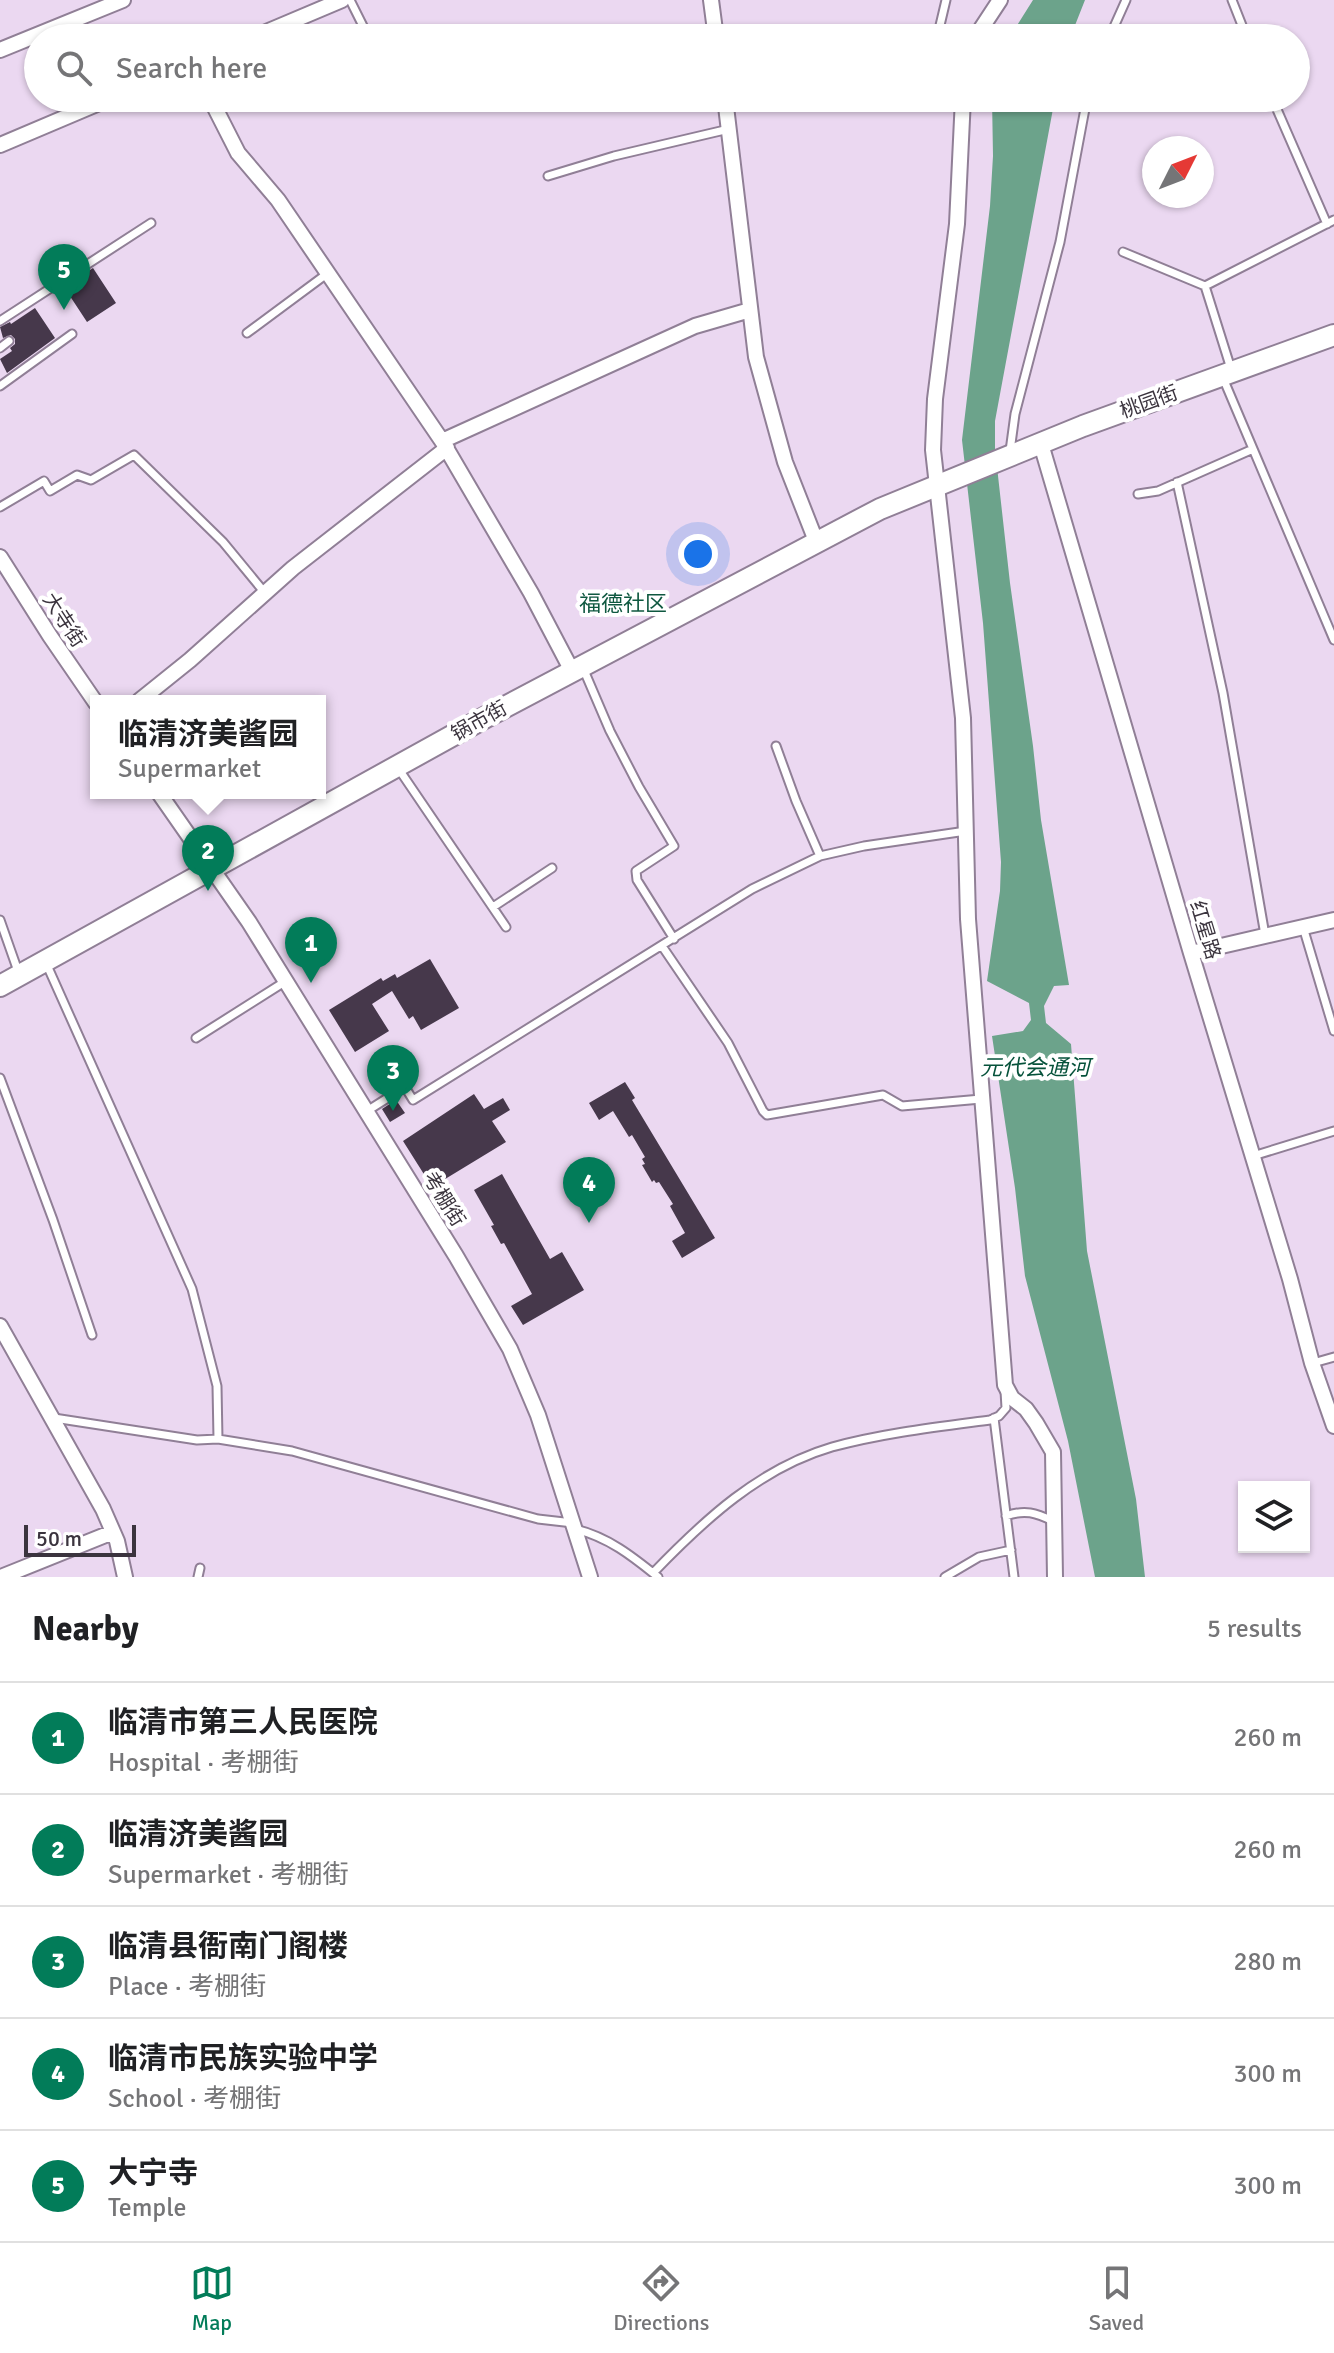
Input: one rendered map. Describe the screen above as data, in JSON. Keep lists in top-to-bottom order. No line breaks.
{"streets":{"street":["桃园街","大寺街","锅市街","红星路","考棚街"]},"crossings":[["桃园街","锅市街"],["桃园街","红星路"],["锅市街","考棚街"]],"districts":["福德社区"],"water":["元代会通河"],"scale_bar":"50 m","north":"top right","page":{"search":"Search here","pins":["5","2","1","3","4"],"popup":["临清济美酱园","Supermarket"],"scale":"50 m","heading":["Nearby","5 results"],"list":[{"mark":"1","name":"临清市第三人民医院","note":"Hospital · 考棚街","value":"260 m"},{"mark":"2","name":"临清济美酱园","note":"Supermarket · 考棚街","value":"260 m"},{"mark":"3","name":"临清县衙南门阁楼","note":"Place · 考棚街","value":"280 m"},{"mark":"4","name":"临清市民族实验中学","note":"School · 考棚街","value":"300 m"},{"mark":"5","name":"大宁寺","note":"Temple","value":"300 m"}],"nav":["Map","Directions","Saved"]}}
